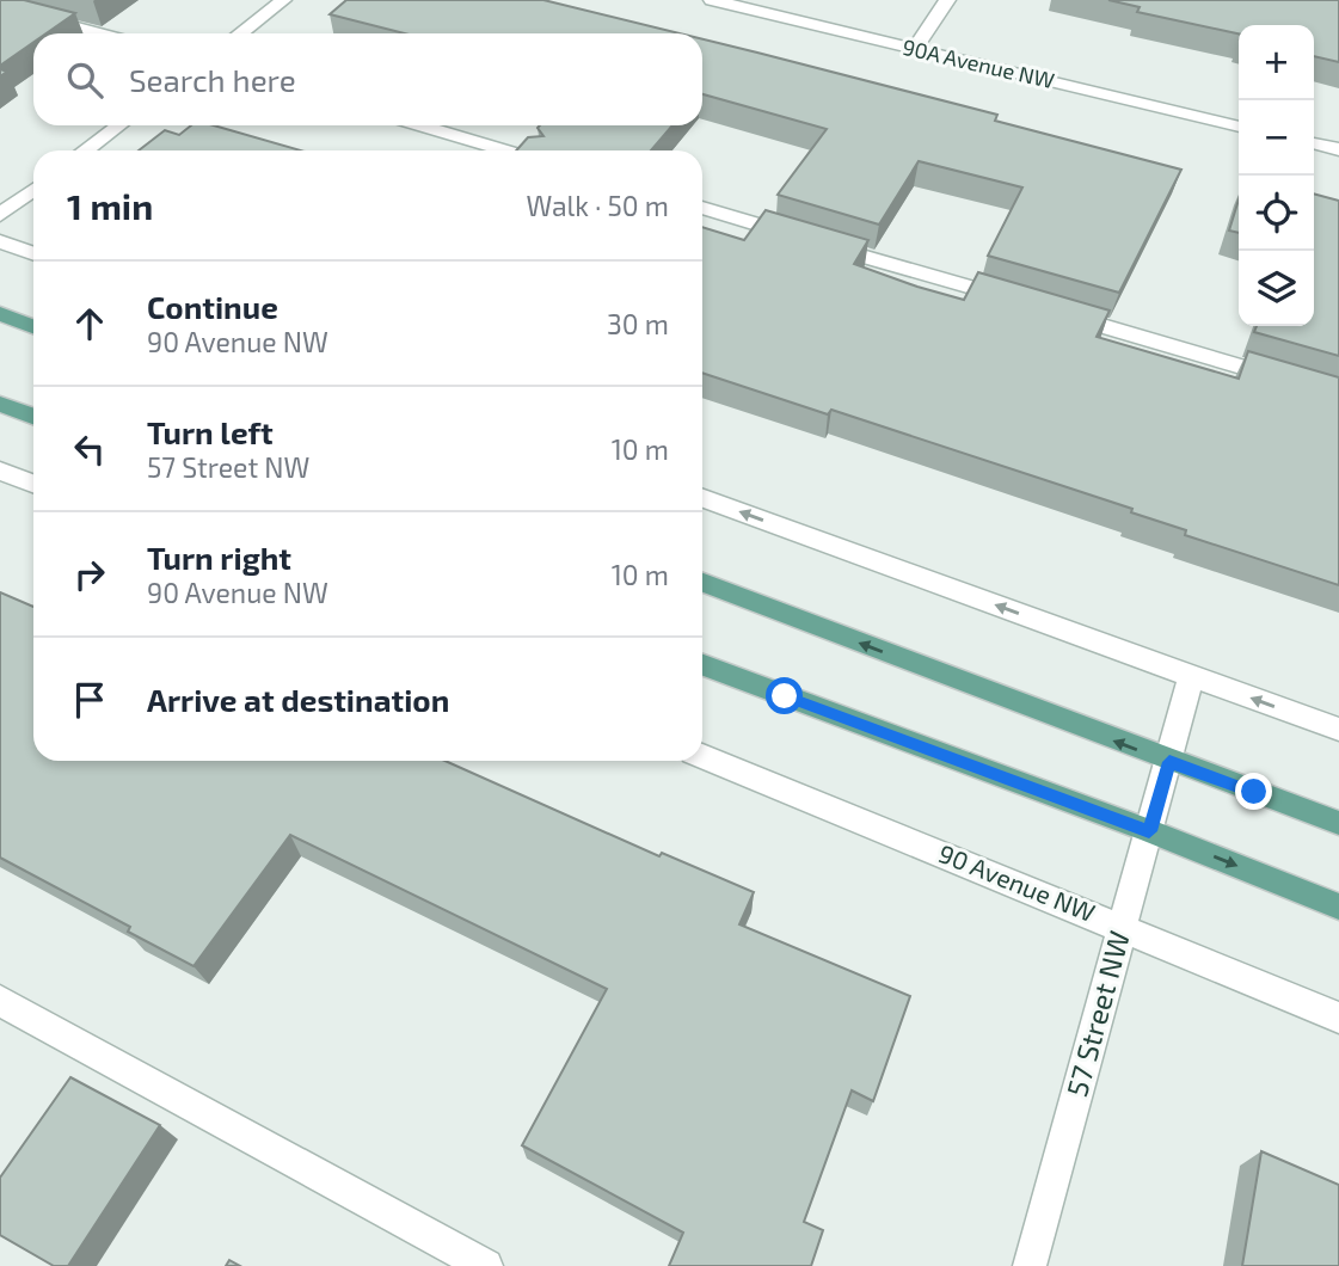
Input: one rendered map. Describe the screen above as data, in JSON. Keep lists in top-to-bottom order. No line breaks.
{"streets":{"street":["90A Avenue NW","90 Avenue NW","57 Street NW"]},"crossings":[["90 Avenue NW","57 Street NW"]],"page":{"map_buttons":["+","−"],"search":"Search here","heading":["1 min","Walk · 50 m"],"list":[["Continue","90 Avenue NW","30 m"],["Turn left","57 Street NW","10 m"],["Turn right","90 Avenue NW","10 m"],"Arrive at destination"]}}
